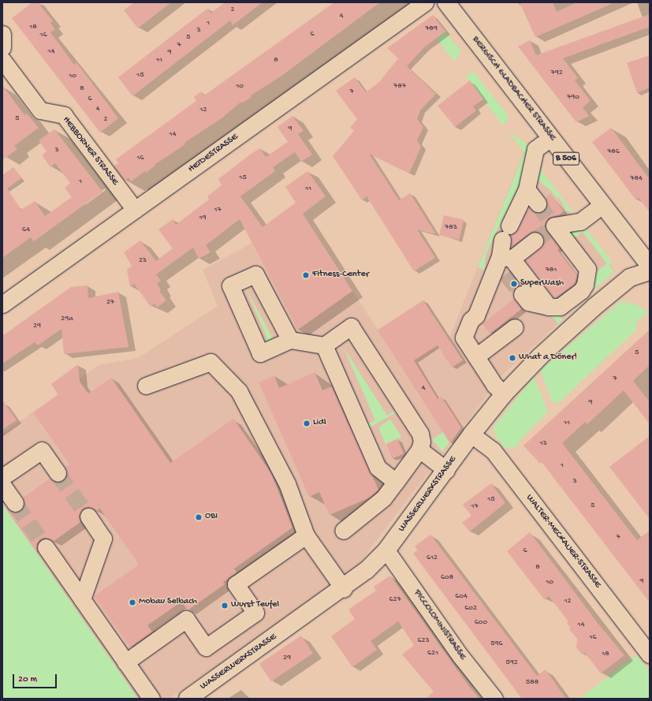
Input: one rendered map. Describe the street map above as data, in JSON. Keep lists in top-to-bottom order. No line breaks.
{"streets":{"main road":["BERGISCH GLADBACHER STRASSE","B 506","WASSERWERKSTRASSE"],"street":["HEBBORNER STRASSE","HEIDESTRASSE","WALTER-MECKAUER-STRASSE","PICCOLOMINISTRASSE"]},"crossings":[["HEBBORNER STRASSE","HEIDESTRASSE"],["WASSERWERKSTRASSE","WALTER-MECKAUER-STRASSE"],["WASSERWERKSTRASSE","PICCOLOMINISTRASSE"]],"places":["Fitness-Center","SuperWash","What a Döner!","Lidl","OBI","Mobau Selbach","Wurst Teufel"],"house_numbers":["2","4","1","18","789","3","6","16","5","7","14","9","11","8","792","15","10","10","787","8","7","790","6","4","12","5","2","9","14","3","786","16","15","784","1","11","17","19","783","64","23","781","27","29a","29","5","7","4","9","11","13","1","3","15","5","17","7","6","612","8","608","9","10","604","627","12","602","600","14","16","623","596","621","18","29","592","588"],"scale_bar":"20 m"}
